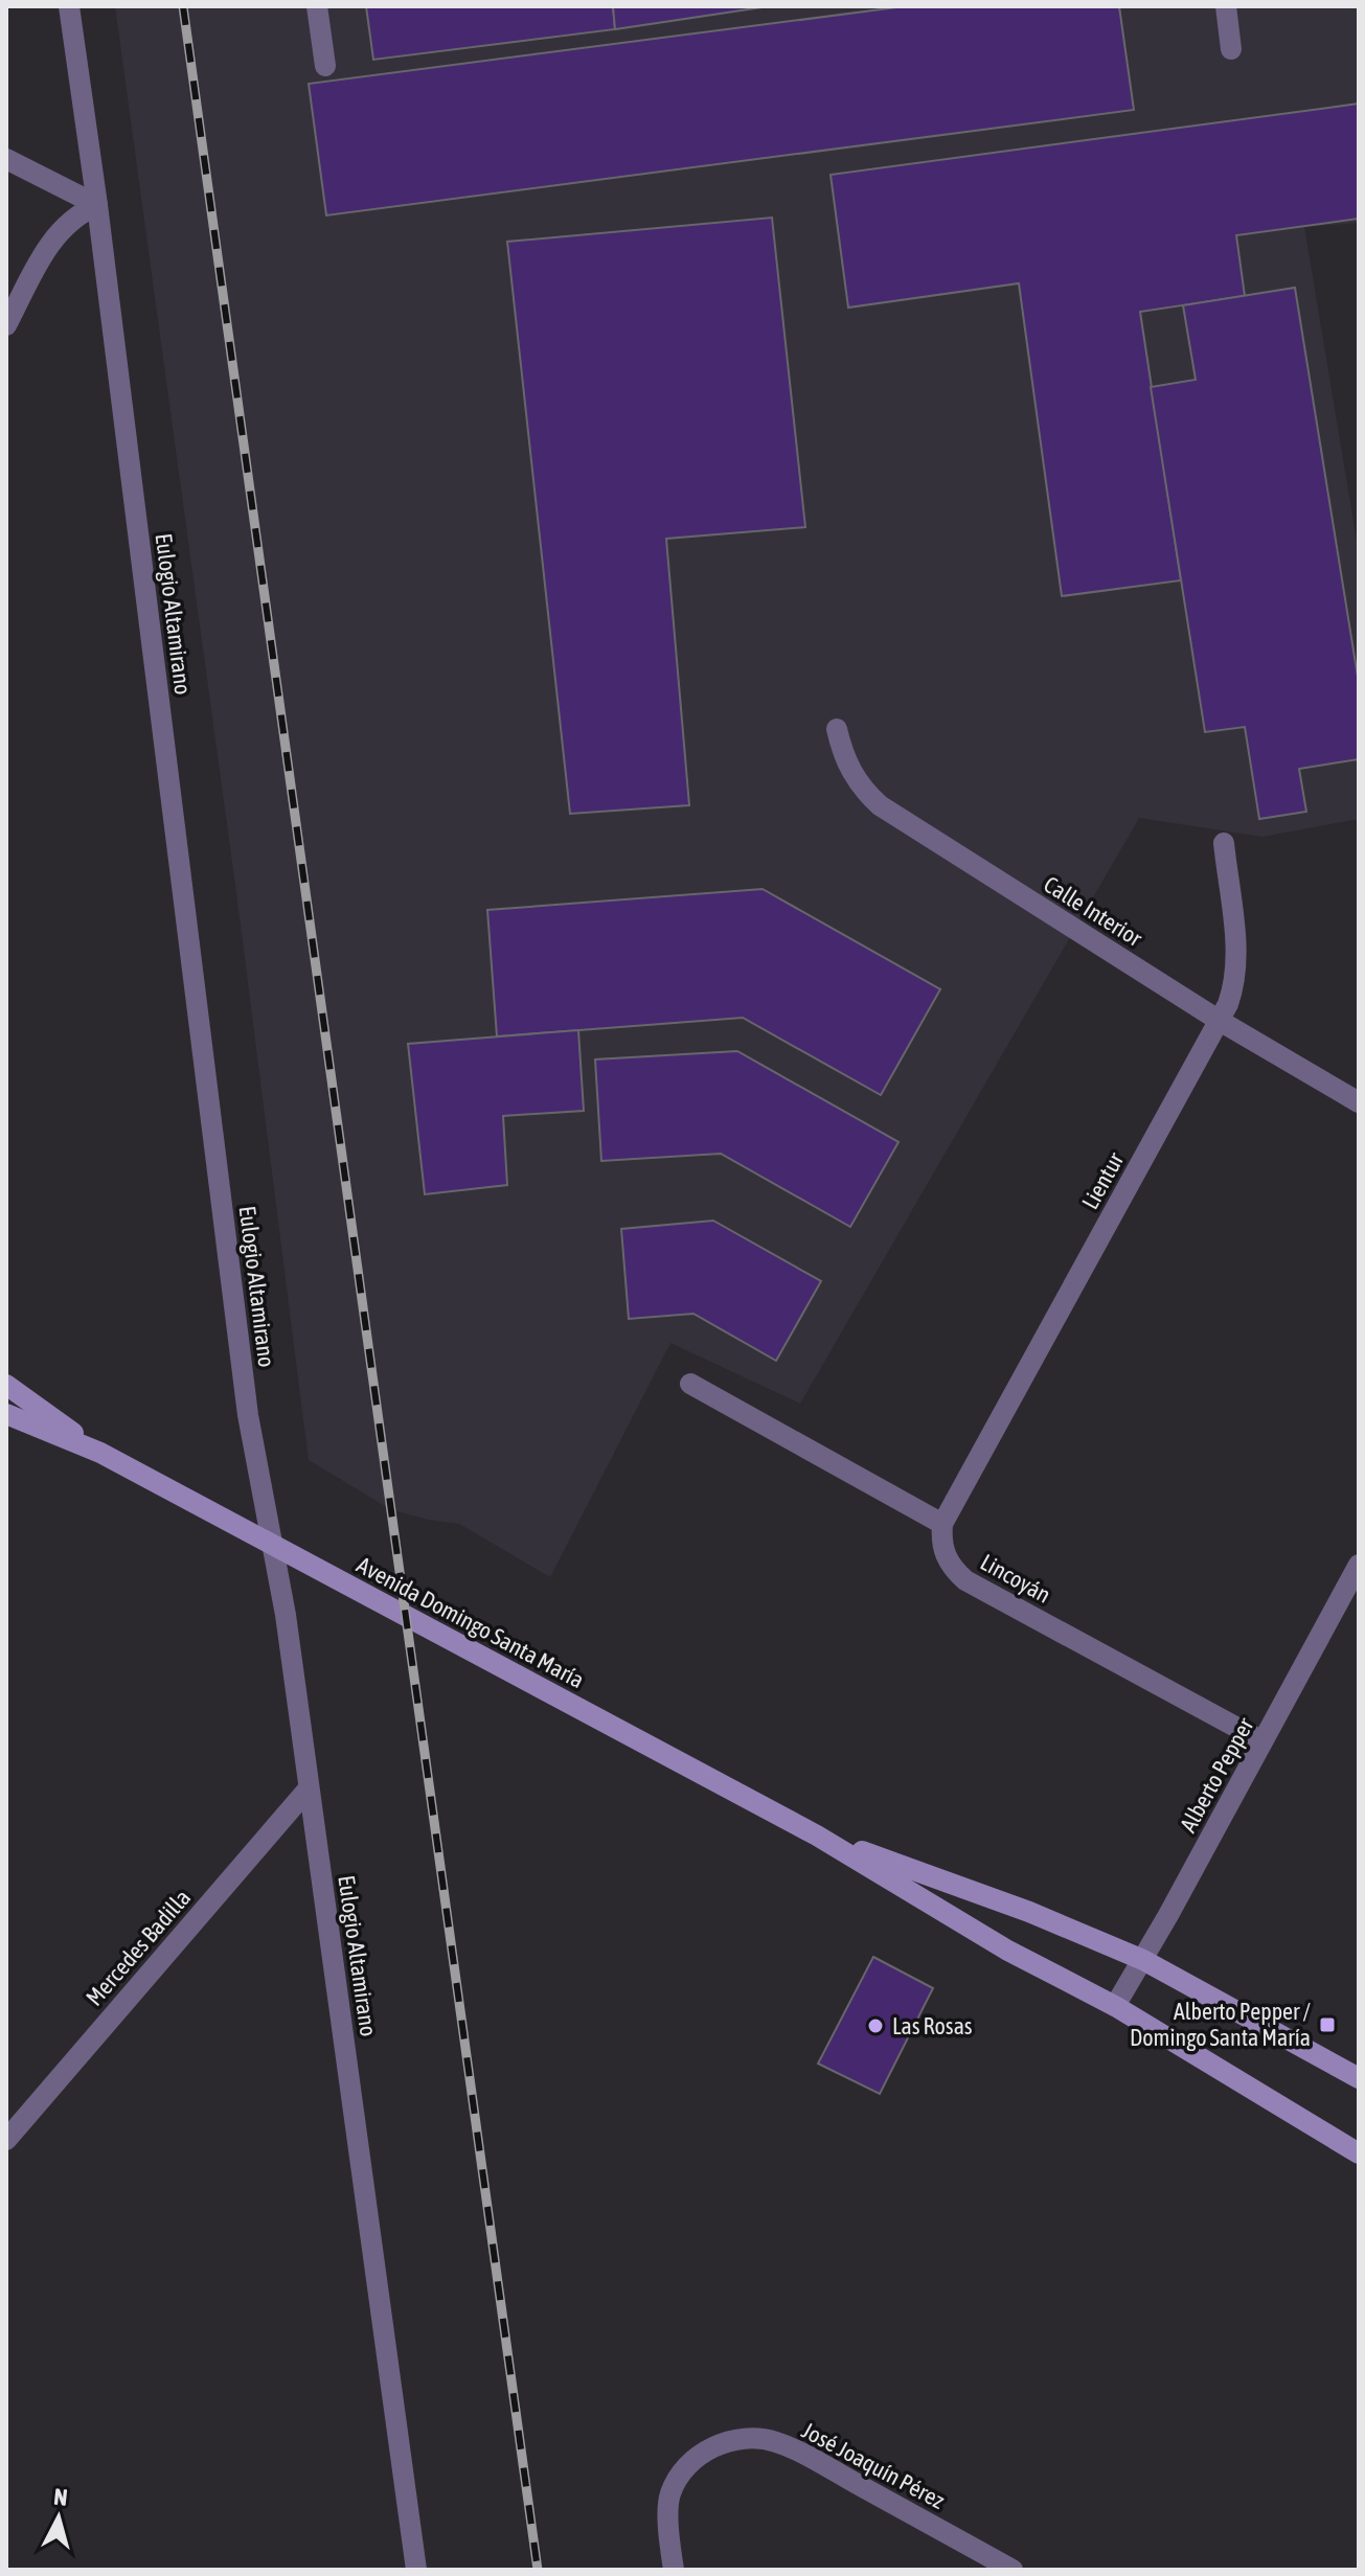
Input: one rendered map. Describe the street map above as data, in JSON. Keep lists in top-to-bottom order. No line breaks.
{"streets":{"main road":["Avenida Domingo Santa María"],"street":["Eulogio Altamirano","Calle Interior","Lientur","Lincoyán","Alberto Pepper","Mercedes Badilla","José Joaquín Pérez"]},"crossings":[["Eulogio Altamirano","Avenida Domingo Santa María"],["Eulogio Altamirano","Mercedes Badilla"],["Calle Interior","Lientur"],["Lientur","Lincoyán"],["Lincoyán","Alberto Pepper"],["Avenida Domingo Santa María","Alberto Pepper"]],"places":{"transit":["Alberto Pepper / Domingo Santa María"],"other":["Las Rosas"]},"north":"top"}
